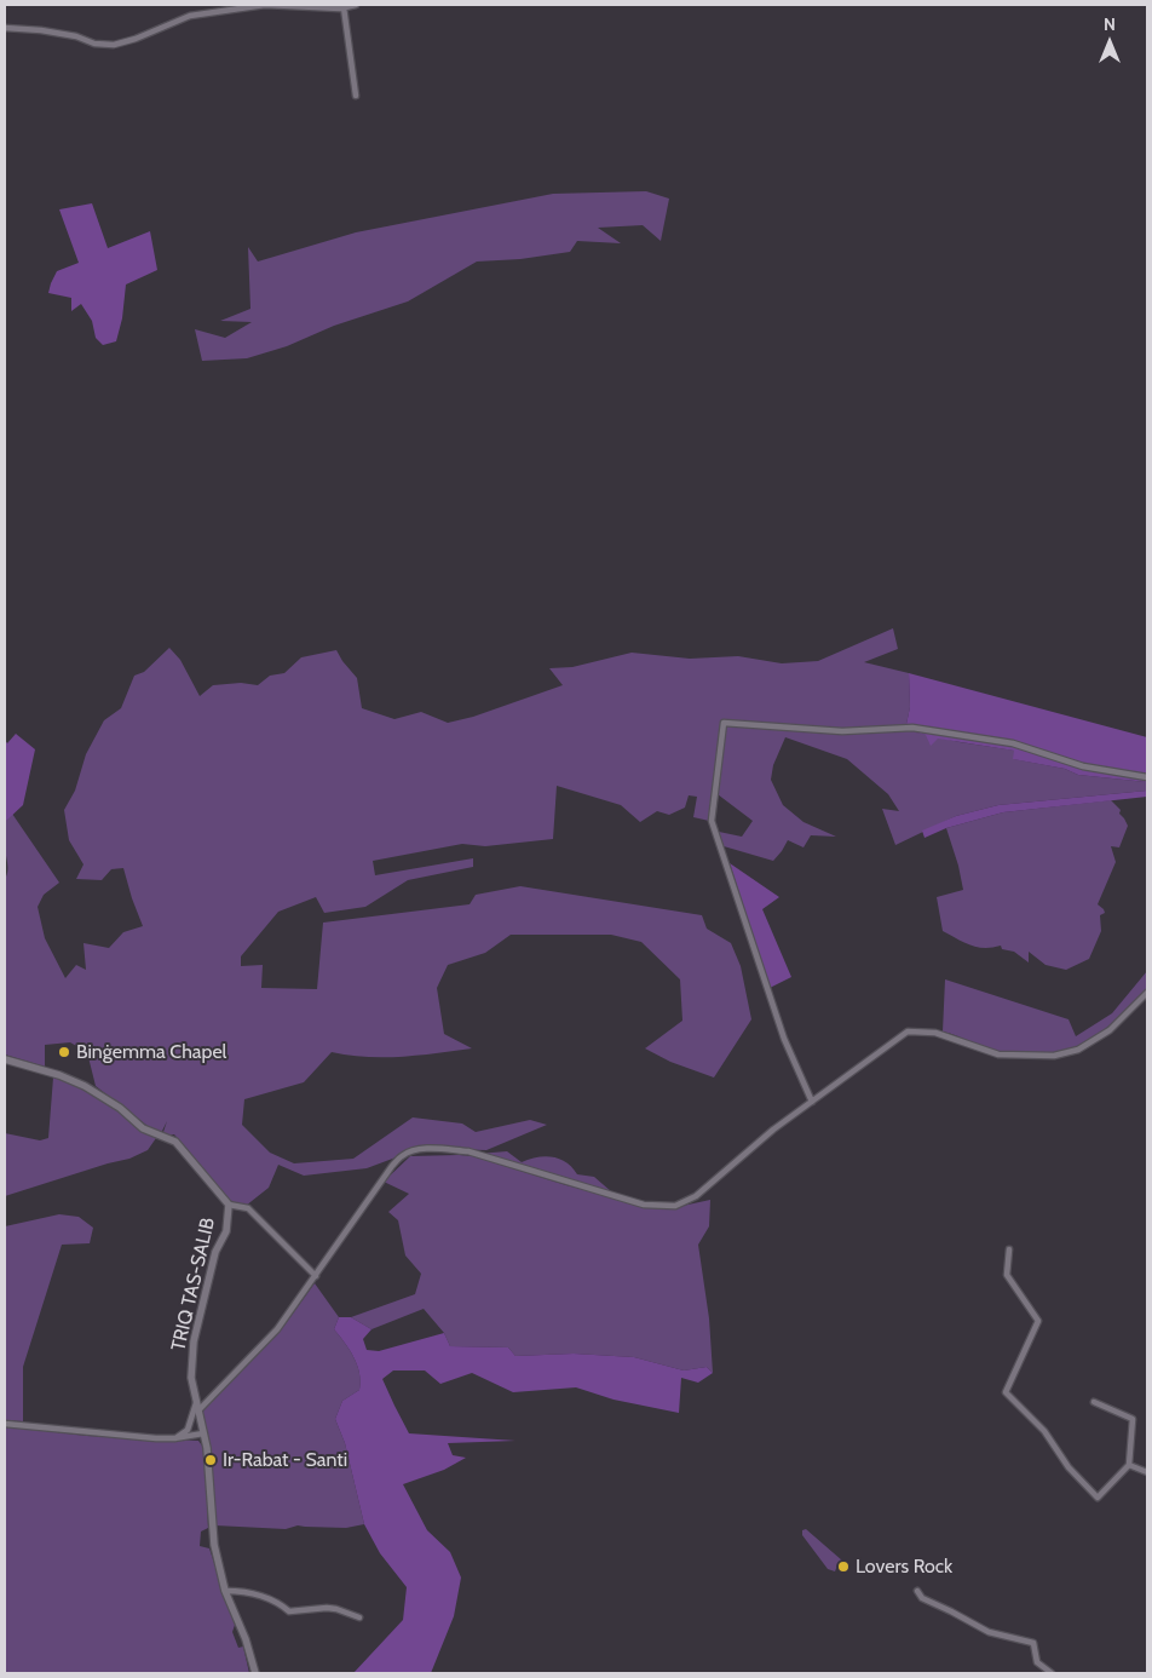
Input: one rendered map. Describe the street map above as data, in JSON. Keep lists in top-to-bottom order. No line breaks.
{"streets":{"street":["TRIQ TAS-SALIB"]},"places":["Binġemma Chapel","Ir-Rabat - Santi","Lovers Rock"],"north":"top"}
